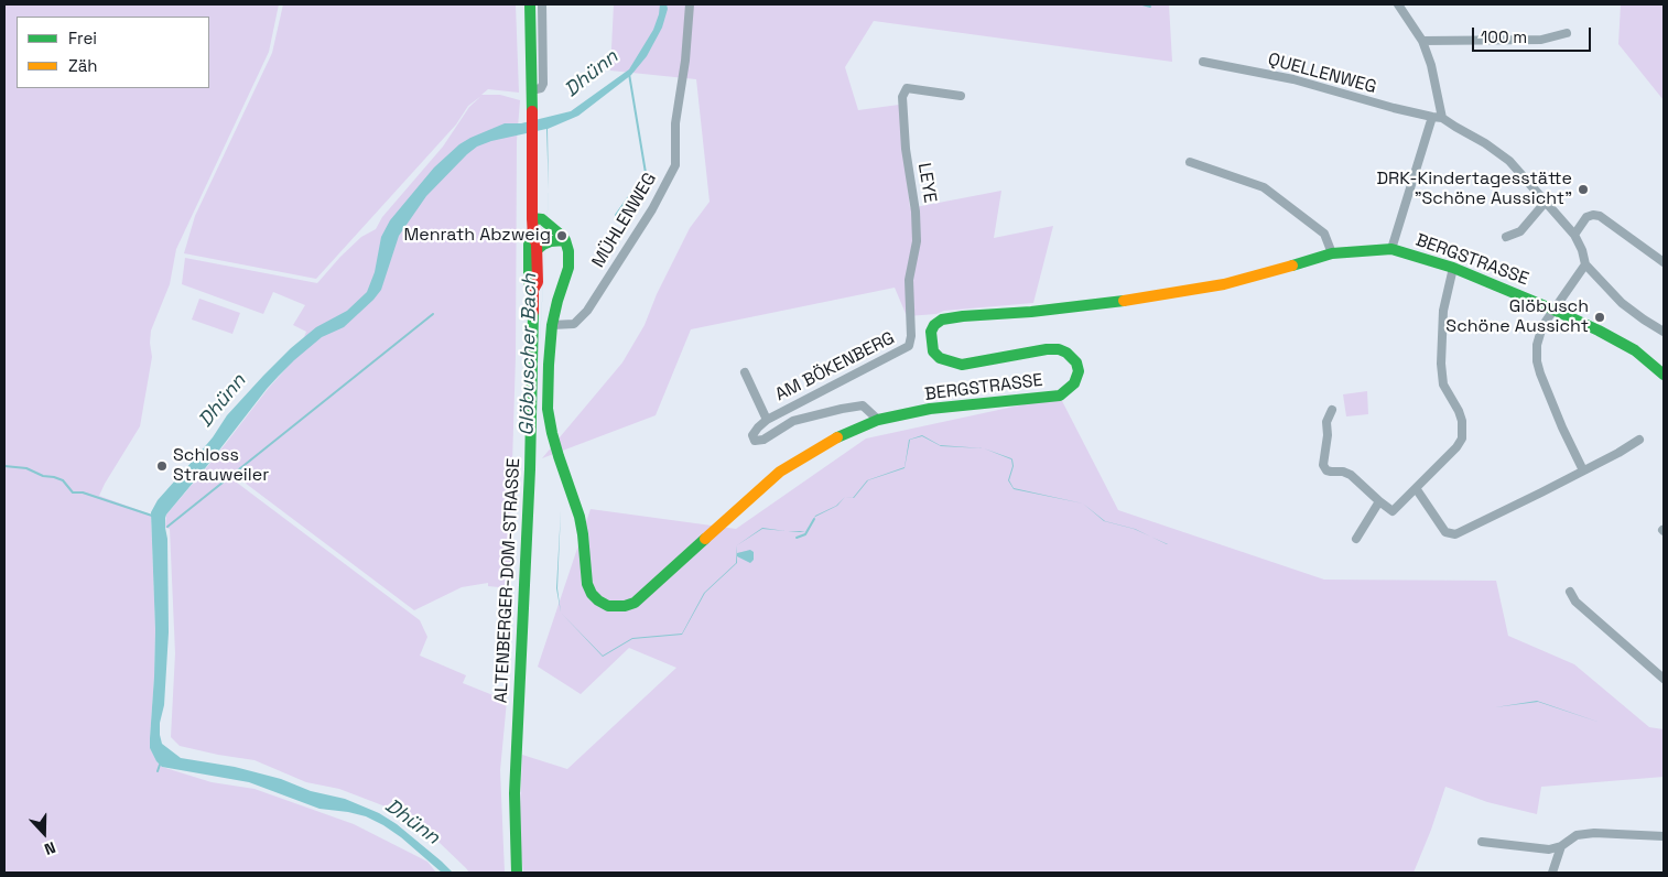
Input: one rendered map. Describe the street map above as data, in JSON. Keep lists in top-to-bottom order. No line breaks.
{"streets":{"street":["QUELLENWEG","LEYE","MÜHLENWEG","BERGSTRASSE","AM BÖKENBERG","ALTENBERGER-DOM-STRASSE"]},"crossings":[["LEYE","AM BÖKENBERG"],["MÜHLENWEG","BERGSTRASSE"],["BERGSTRASSE","AM BÖKENBERG"]],"water":["Dhünn","Glöbuscher Bach"],"places":["DRK-Kindertagesstätte \"Schöne Aussicht\"","Menrath Abzweig","Glöbusch Schöne Aussicht","Schloss Strauweiler"],"legend":["Frei","Zäh"],"scale_bar":"100 m","north":"bottom"}
